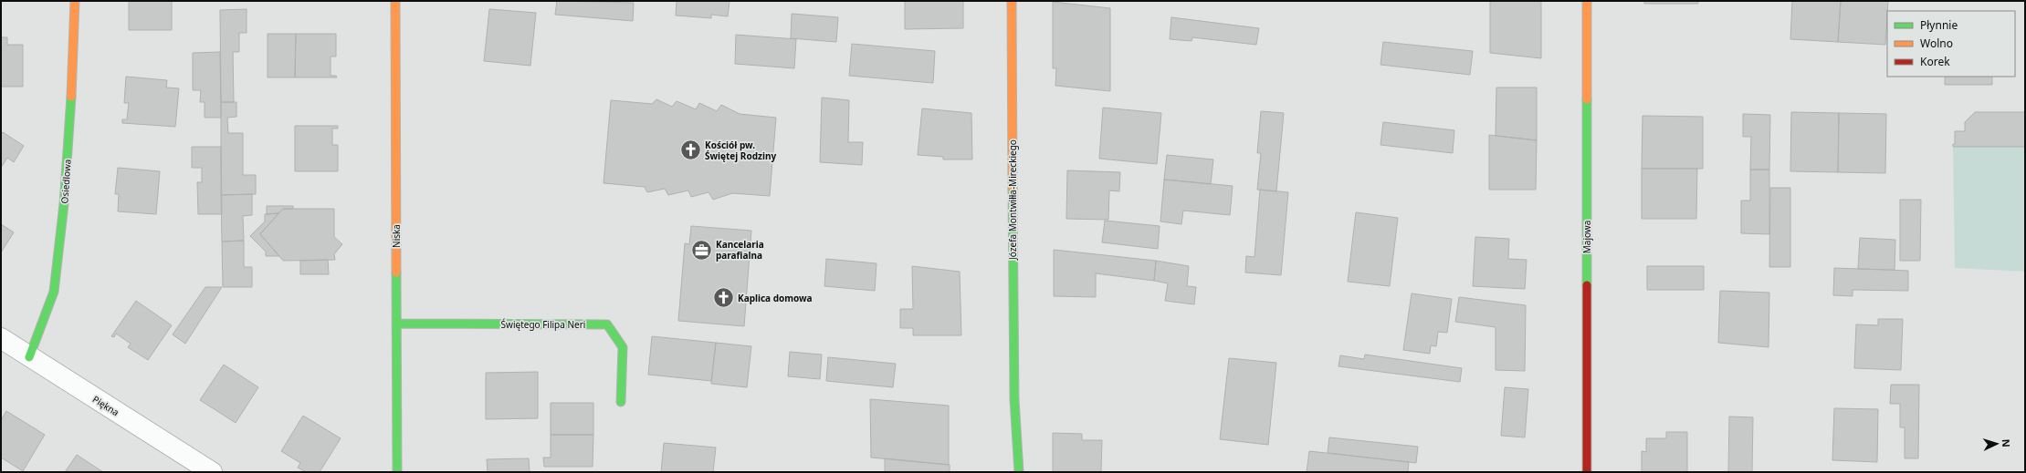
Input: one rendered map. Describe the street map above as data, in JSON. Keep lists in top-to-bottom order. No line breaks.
{"streets":{"street":["Osiedlowa","Józefa Montwiłła-Mireckiego","Niska","Majowa","Świętego Filipa Neri","Piękna"]},"crossings":[["Osiedlowa","Piękna"],["Niska","Świętego Filipa Neri"]],"places":{"church":["Kościół pw. Świętej Rodziny","Kaplica domowa"],"office":["Kancelaria parafialna"]},"legend":["Płynnie","Wolno","Korek"],"north":"right"}
